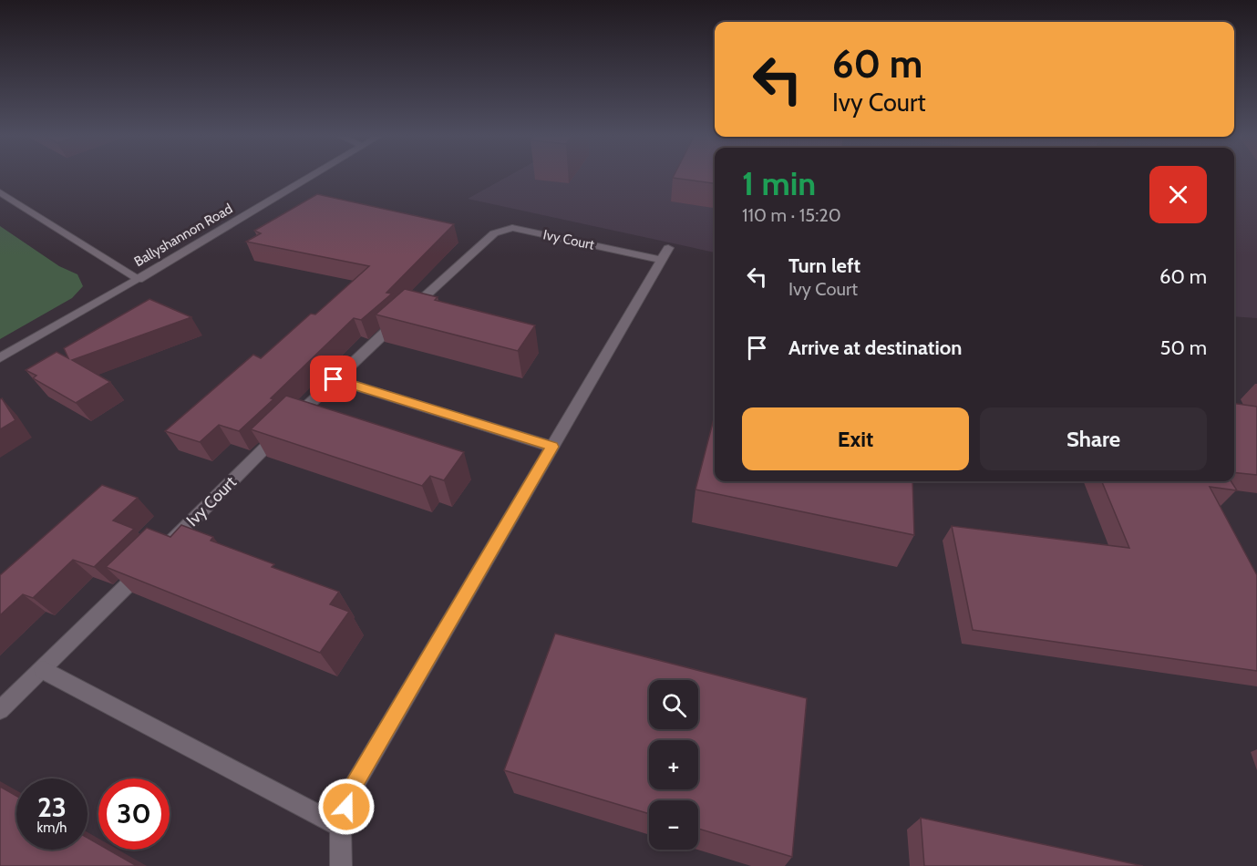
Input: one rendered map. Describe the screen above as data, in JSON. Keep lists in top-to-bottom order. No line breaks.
{"streets":{"street":["Ballyshannon Road","Ivy Court"]},"page":{"turn":["60 m","Ivy Court"],"heading":["1 min","110 m · 15:20"],"list":[{"name":"Turn left","note":"Ivy Court","value":"60 m"},{"name":"Arrive at destination","value":"50 m"}],"buttons":["Exit","Share"],"map_buttons":["+","−"],"speed":"23 km/h","limit":"30"}}
